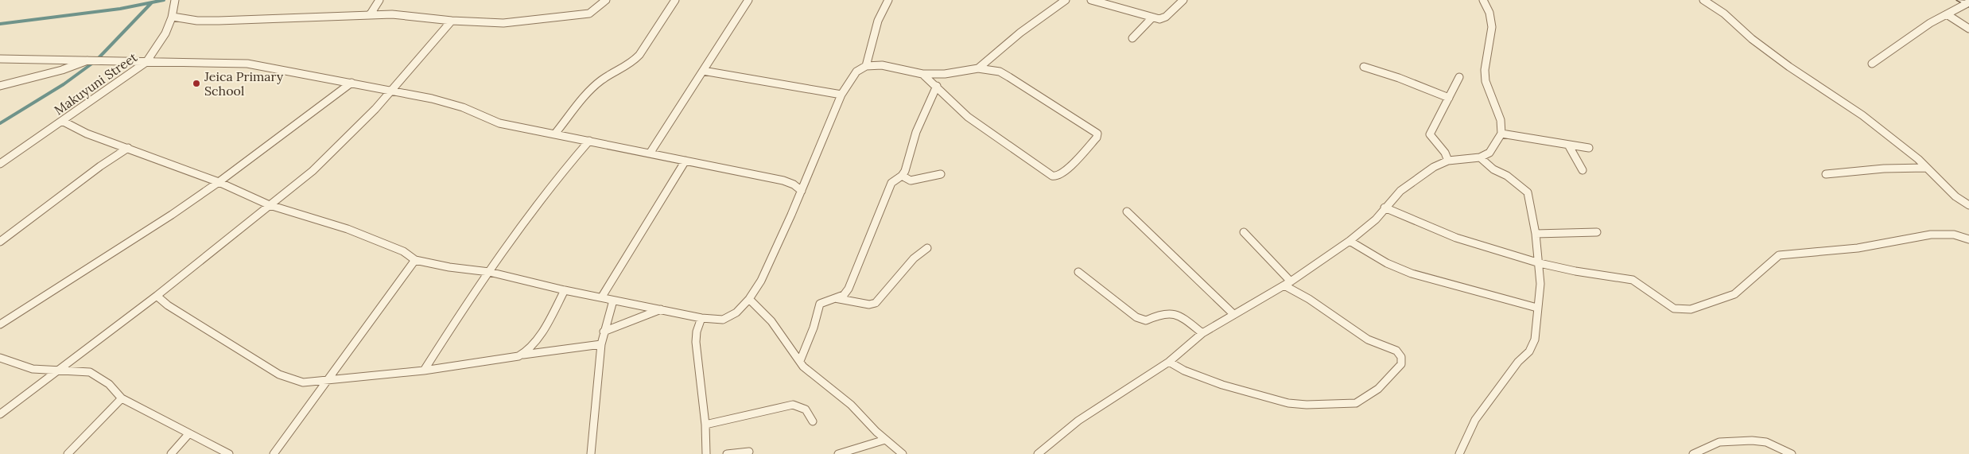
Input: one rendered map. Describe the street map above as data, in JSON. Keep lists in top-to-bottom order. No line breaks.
{"streets":{"street":["Makuyuni Street"]},"places":["Jeica Primary School"]}
